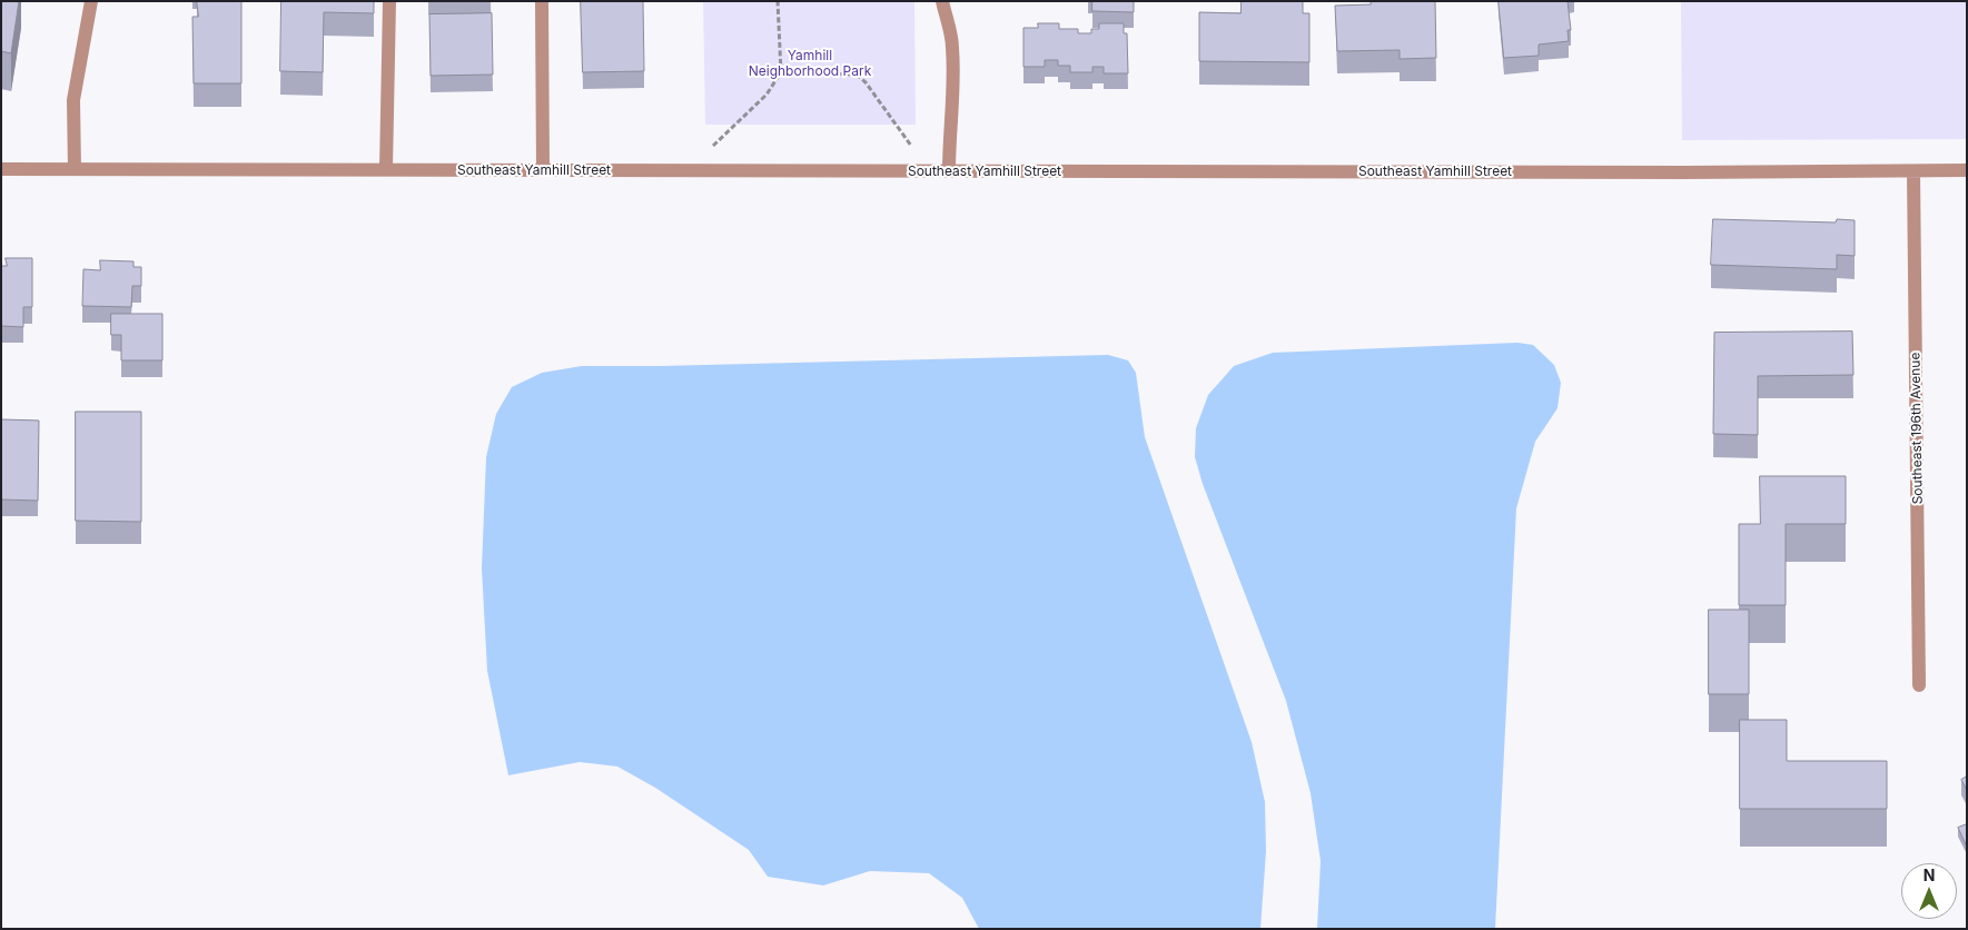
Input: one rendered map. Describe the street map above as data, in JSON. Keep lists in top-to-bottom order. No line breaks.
{"streets":{"street":["Southeast Yamhill Street","Southeast 196th Avenue"]},"crossings":[["Southeast Yamhill Street","Southeast 196th Avenue"]],"parks":["Yamhill Neighborhood Park"],"north":"top"}
